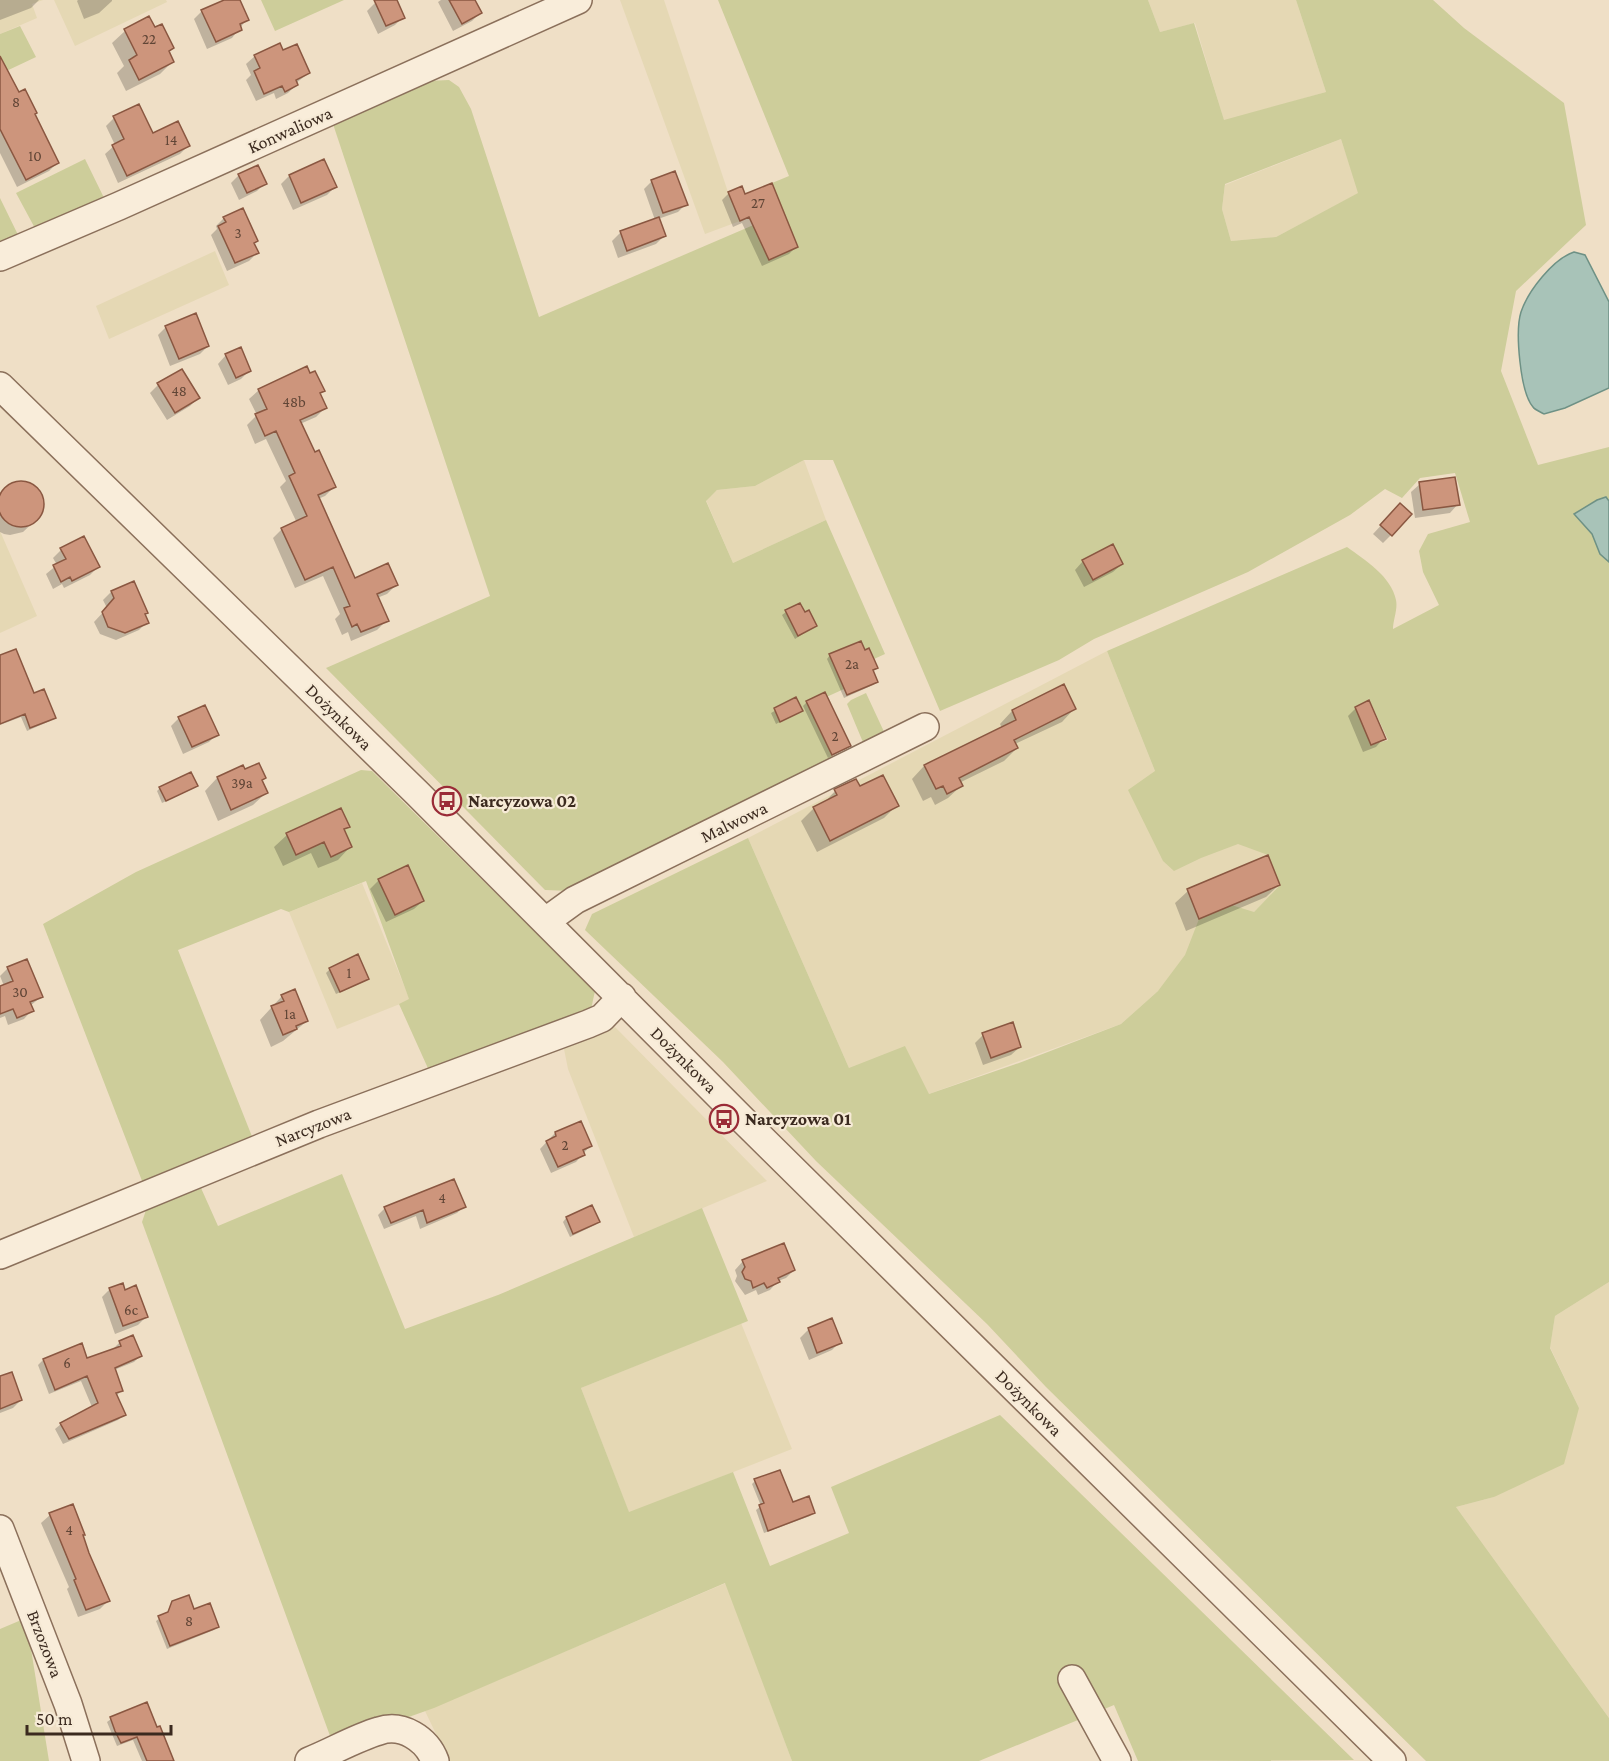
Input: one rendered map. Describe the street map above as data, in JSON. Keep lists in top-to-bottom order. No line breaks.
{"streets":{"street":["Konwaliowa","Dożynkowa","Malwowa","Narcyzowa","Brzozowa"]},"crossings":[["Dożynkowa","Malwowa"],["Dożynkowa","Narcyzowa"]],"places":{"bus stop":["Narcyzowa 02","Narcyzowa 01"]},"house_numbers":["22","8","14","10","27","3","48","48b","2a","2","39a","1","30","1a","2","4","6c","6","4","8"],"scale_bar":"50 m"}
